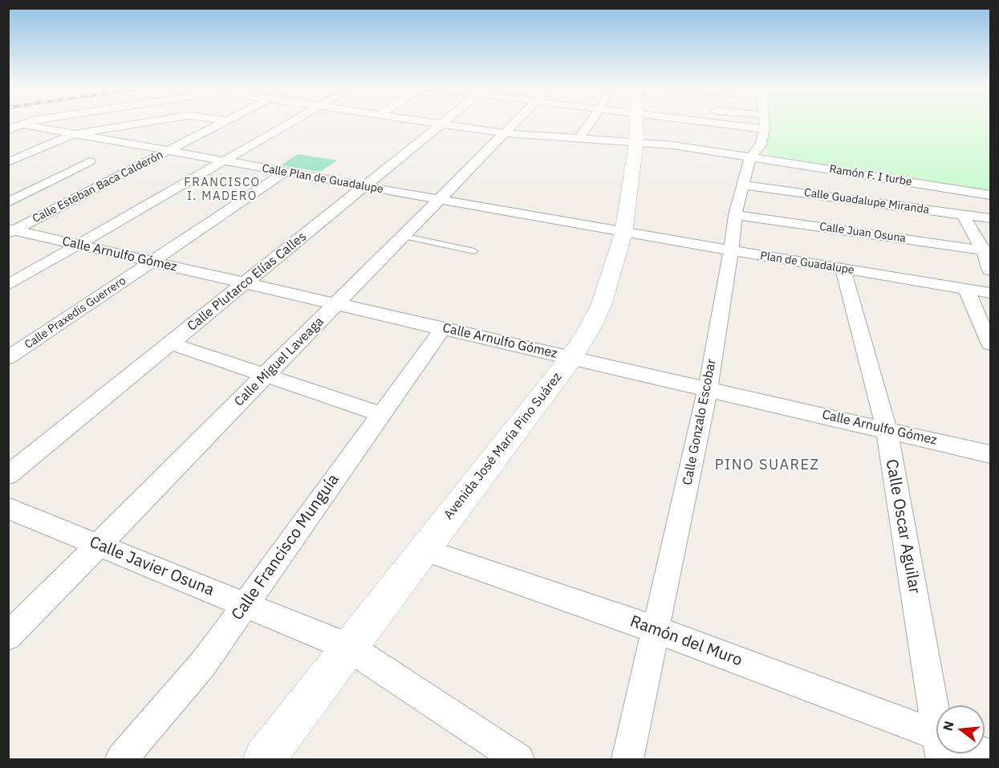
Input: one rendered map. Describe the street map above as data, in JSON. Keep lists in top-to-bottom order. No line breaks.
{"streets":{"street":["Ramón F. I turbe","Calle Plan de Guadalupe","Calle Esteban Baca Calderón","Calle Guadalupe Miranda","Calle Juan Osuna","Calle Arnulfo Gómez","Plan de Guadalupe","Calle Plutarco Elías Calles","Calle Praxedis Guerrero","Calle Miguel Laveaga","Calle Gonzalo Escobar","Avenida José María Pino Suárez","Calle Oscar Aguilar","Calle Francisco Munguía","Calle Javier Osuna","Ramón del Muro"]},"crossings":[["Ramón F. I turbe","Calle Plutarco Elías Calles"],["Ramón F. I turbe","Calle Miguel Laveaga"],["Ramón F. I turbe","Calle Gonzalo Escobar"],["Ramón F. I turbe","Avenida José María Pino Suárez"],["Calle Plan de Guadalupe","Calle Esteban Baca Calderón"],["Calle Plan de Guadalupe","Plan de Guadalupe"],["Calle Plan de Guadalupe","Calle Plutarco Elías Calles"],["Calle Plan de Guadalupe","Calle Praxedis Guerrero"],["Calle Plan de Guadalupe","Calle Miguel Laveaga"],["Calle Plan de Guadalupe","Avenida José María Pino Suárez"],["Calle Esteban Baca Calderón","Calle Arnulfo Gómez"],["Calle Guadalupe Miranda","Calle Gonzalo Escobar"],["Calle Juan Osuna","Calle Gonzalo Escobar"],["Calle Arnulfo Gómez","Calle Plutarco Elías Calles"],["Calle Arnulfo Gómez","Calle Praxedis Guerrero"],["Calle Arnulfo Gómez","Calle Miguel Laveaga"],["Calle Arnulfo Gómez","Calle Gonzalo Escobar"],["Calle Arnulfo Gómez","Avenida José María Pino Suárez"],["Calle Arnulfo Gómez","Calle Oscar Aguilar"],["Calle Arnulfo Gómez","Calle Francisco Munguía"],["Plan de Guadalupe","Calle Gonzalo Escobar"],["Plan de Guadalupe","Avenida José María Pino Suárez"],["Plan de Guadalupe","Calle Oscar Aguilar"],["Calle Miguel Laveaga","Calle Javier Osuna"],["Calle Gonzalo Escobar","Ramón del Muro"],["Avenida José María Pino Suárez","Calle Javier Osuna"],["Avenida José María Pino Suárez","Ramón del Muro"],["Calle Francisco Munguía","Calle Javier Osuna"]],"districts":["FRANCISCO I. MADERO","PINO SUAREZ"],"north":"left"}
